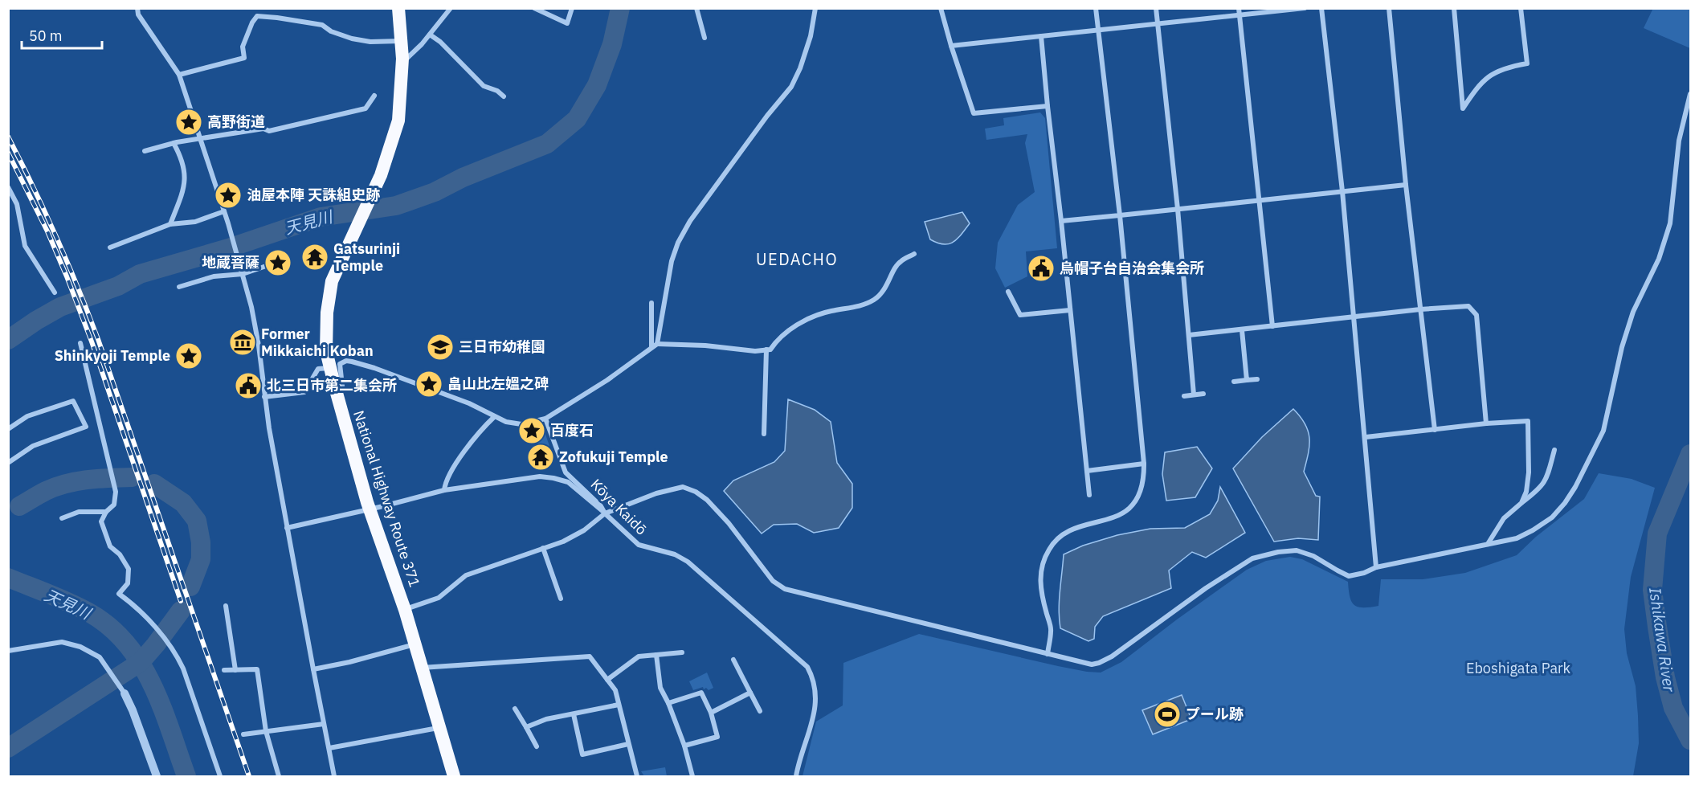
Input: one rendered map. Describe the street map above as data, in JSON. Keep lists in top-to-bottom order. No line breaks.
{"streets":{"highway":["National Highway Route 371"],"street":["Kōya Kaidō"]},"districts":["UEDACHO"],"water":["天見川","Ishikawa River"],"parks":["Eboshigata Park"],"places":{"place":["高野街道","油屋本陣 天誅組史跡","地蔵菩薩","Shinkyoji Temple","畠山比左媼之碑","百度石"],"temple":["Gatsurinji Temple","Zofukuji Temple"],"public building":["烏帽子台自治会集会所","北三日市第二集会所"],"museum":["Former Mikkaichi Koban"],"school or university":["三日市幼稚園"],"sports":["プール跡"]},"scale_bar":"50 m"}
